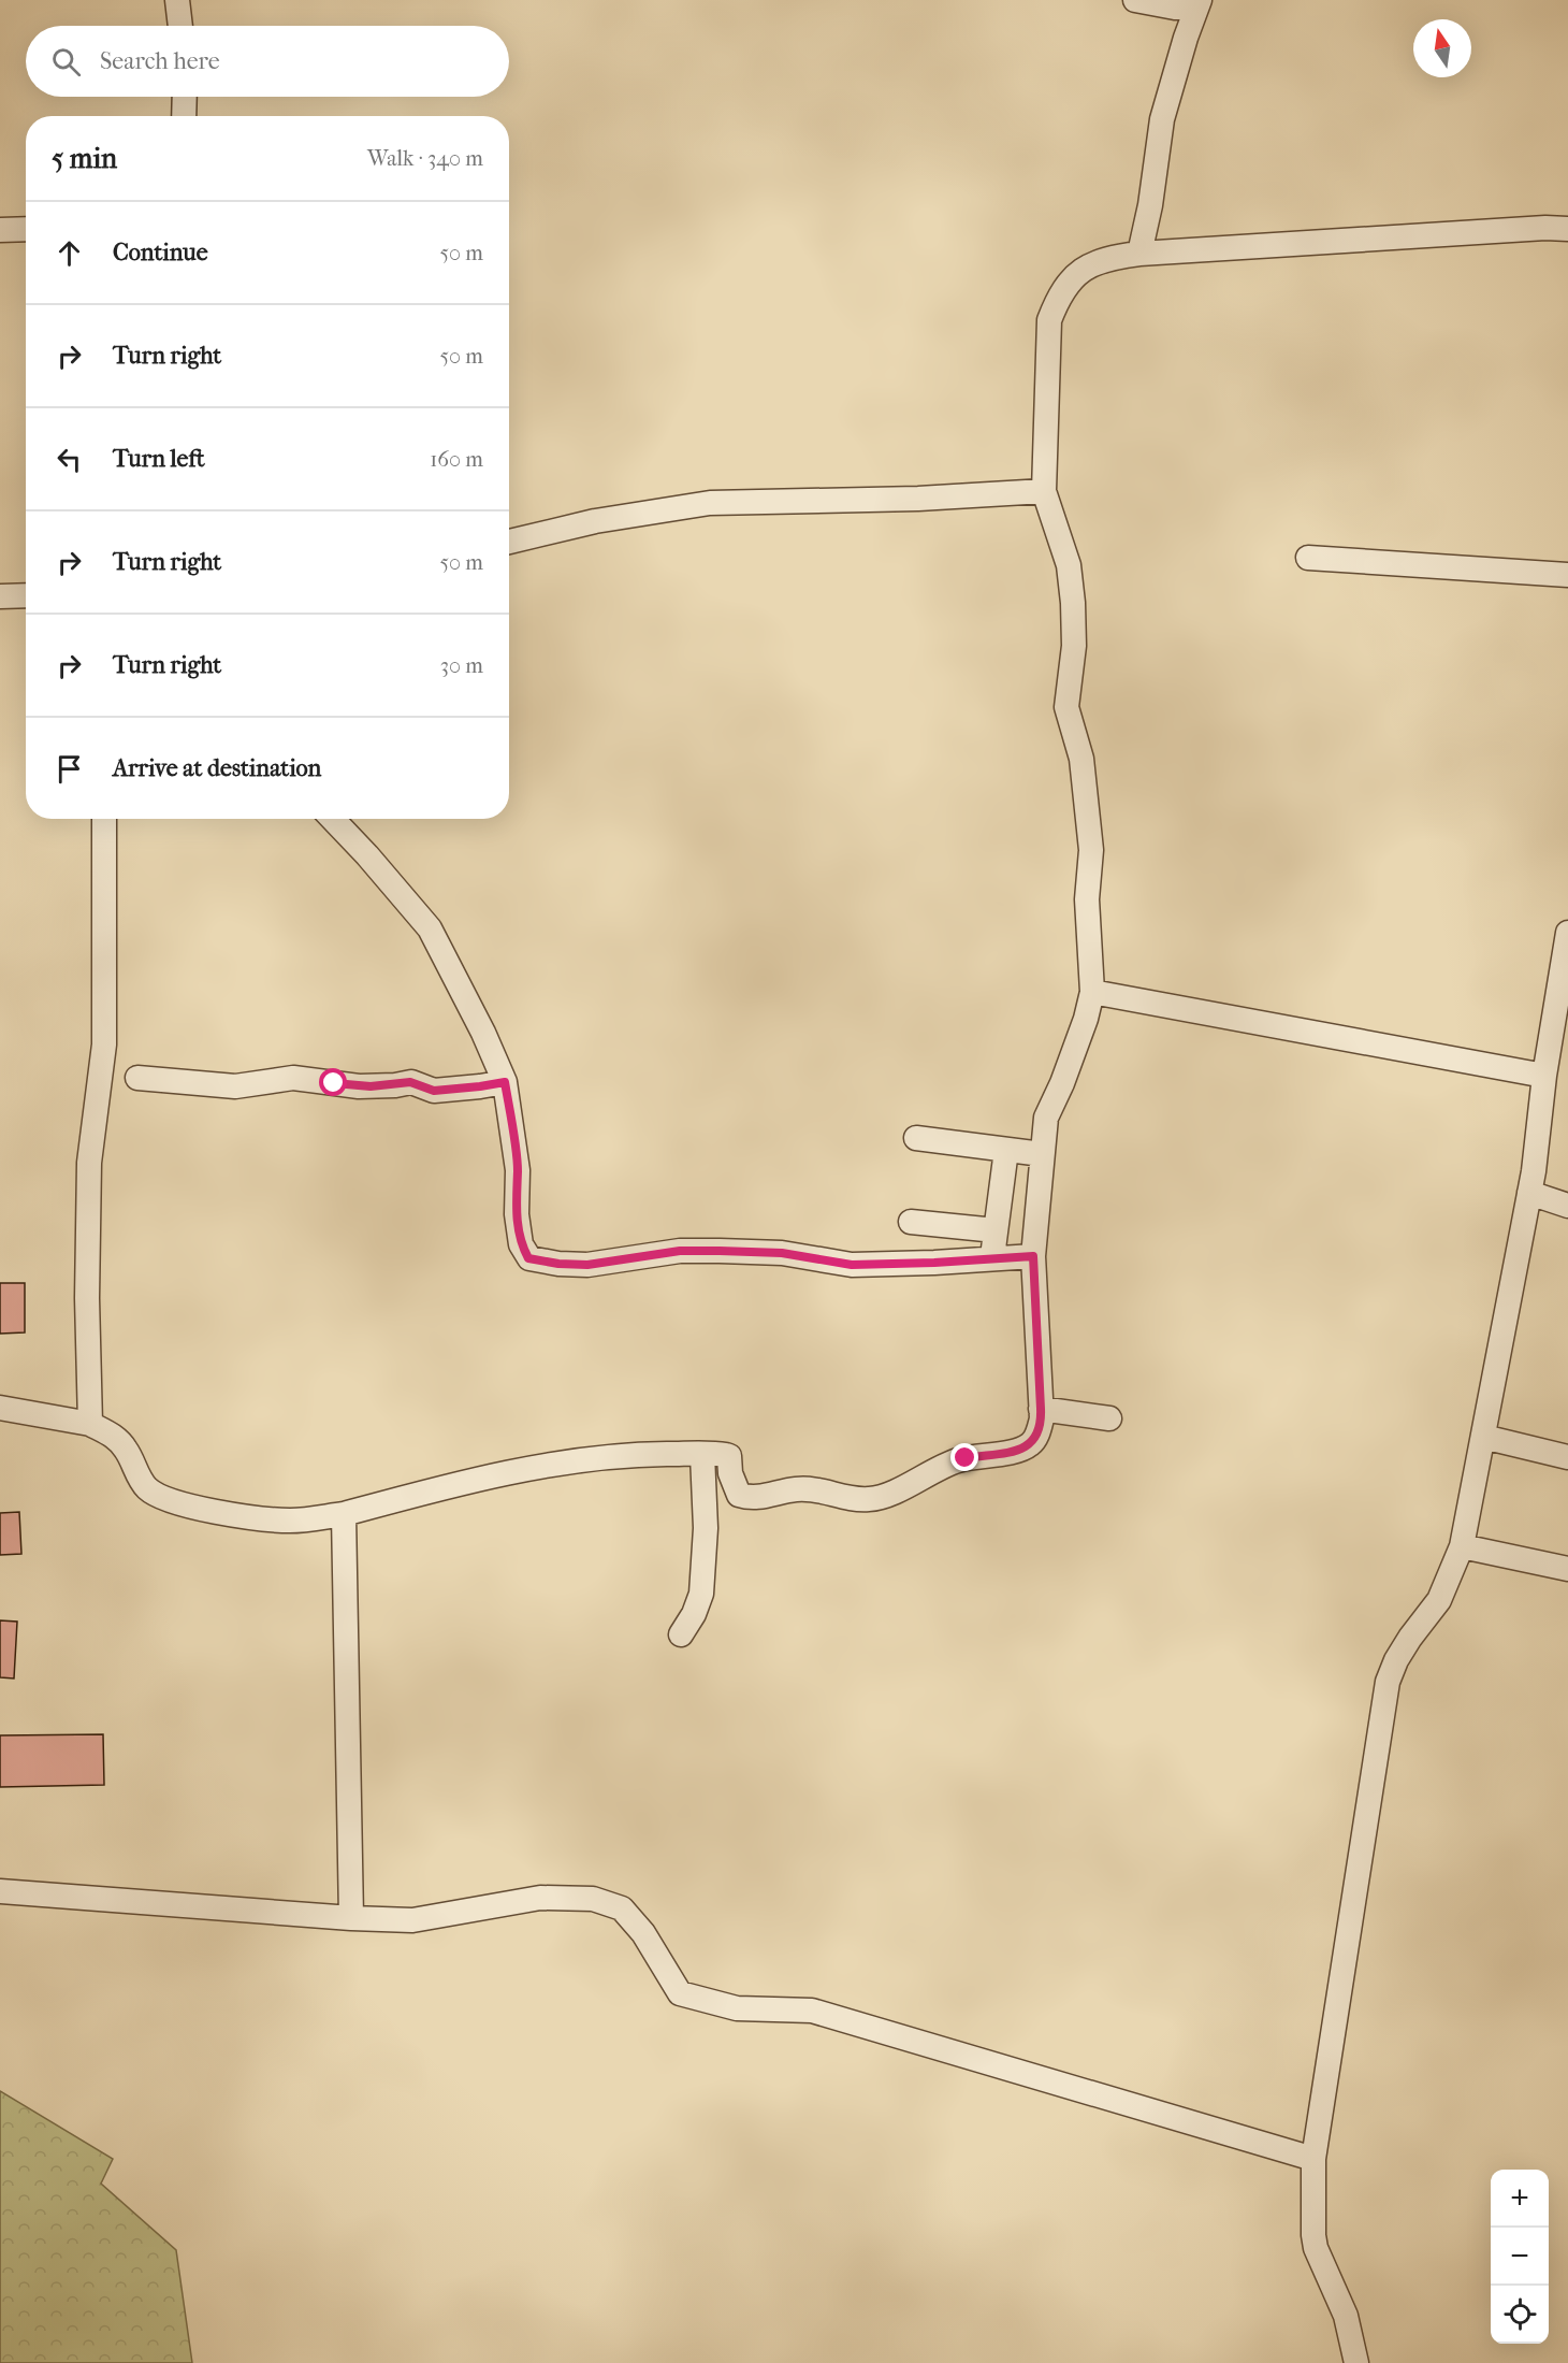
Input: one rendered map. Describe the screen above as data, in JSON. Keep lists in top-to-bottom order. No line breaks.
{"north":"top","page":{"search":"Search here","heading":["5 min","Walk · 340 m"],"list":[["Continue","50 m"],["Turn right","50 m"],["Turn left","160 m"],["Turn right","50 m"],["Turn right","30 m"],"Arrive at destination"],"map_buttons":["+","−"]}}
